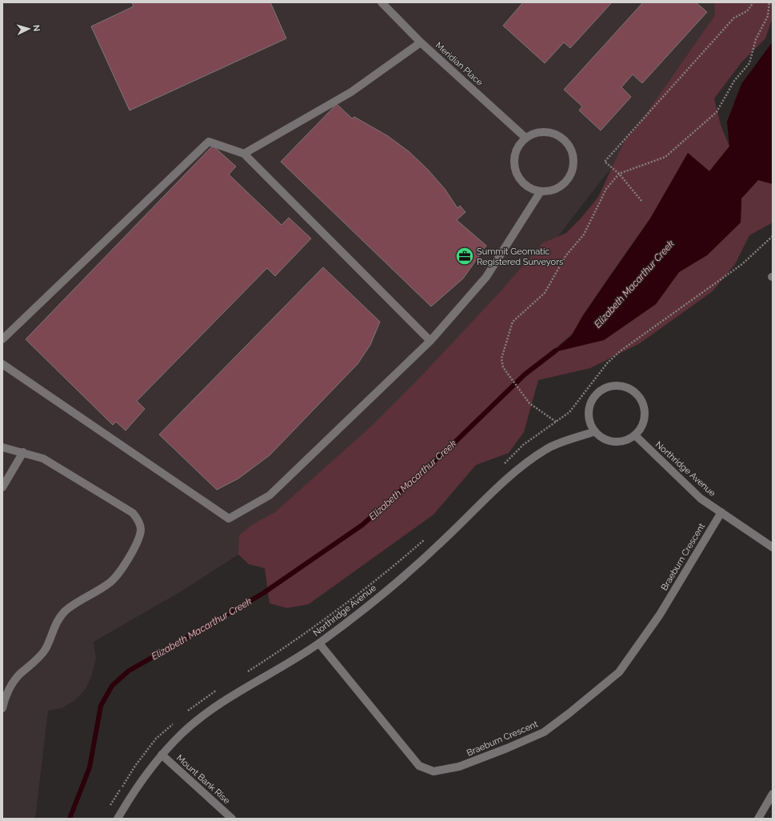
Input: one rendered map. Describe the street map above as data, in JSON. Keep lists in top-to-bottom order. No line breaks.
{"streets":{"street":["Meridian Place","Northridge Avenue","Braeburn Crescent","Mount Bank Rise"]},"crossings":[["Northridge Avenue","Braeburn Crescent"],["Northridge Avenue","Mount Bank Rise"]],"water":["Elizabeth Macarthur Creek"],"places":{"office":["Summit Geomatic Registered Surveyors"]},"north":"right"}
